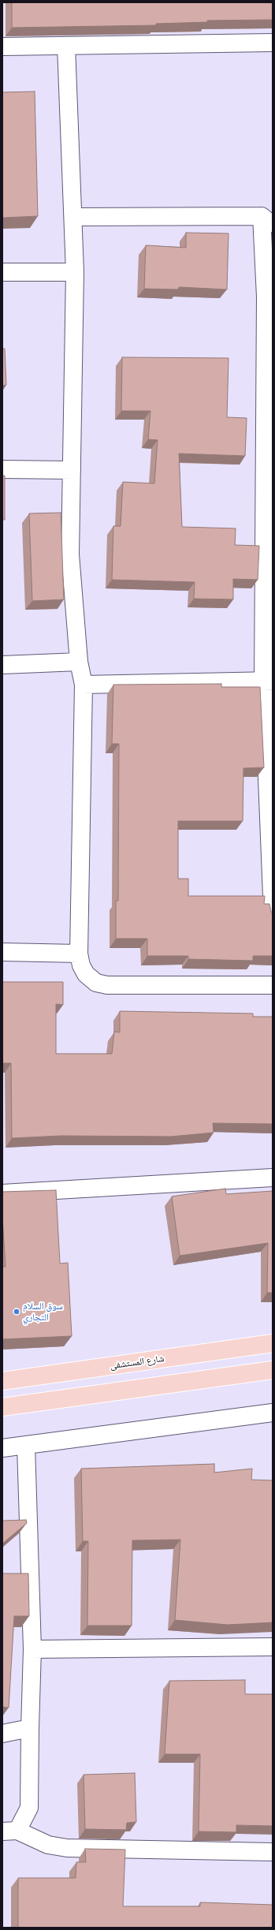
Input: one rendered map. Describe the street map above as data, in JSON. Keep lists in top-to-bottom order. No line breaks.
{"streets":{"main road":["شارع المستشفى"]},"places":["سوق السلام التجاري"]}
